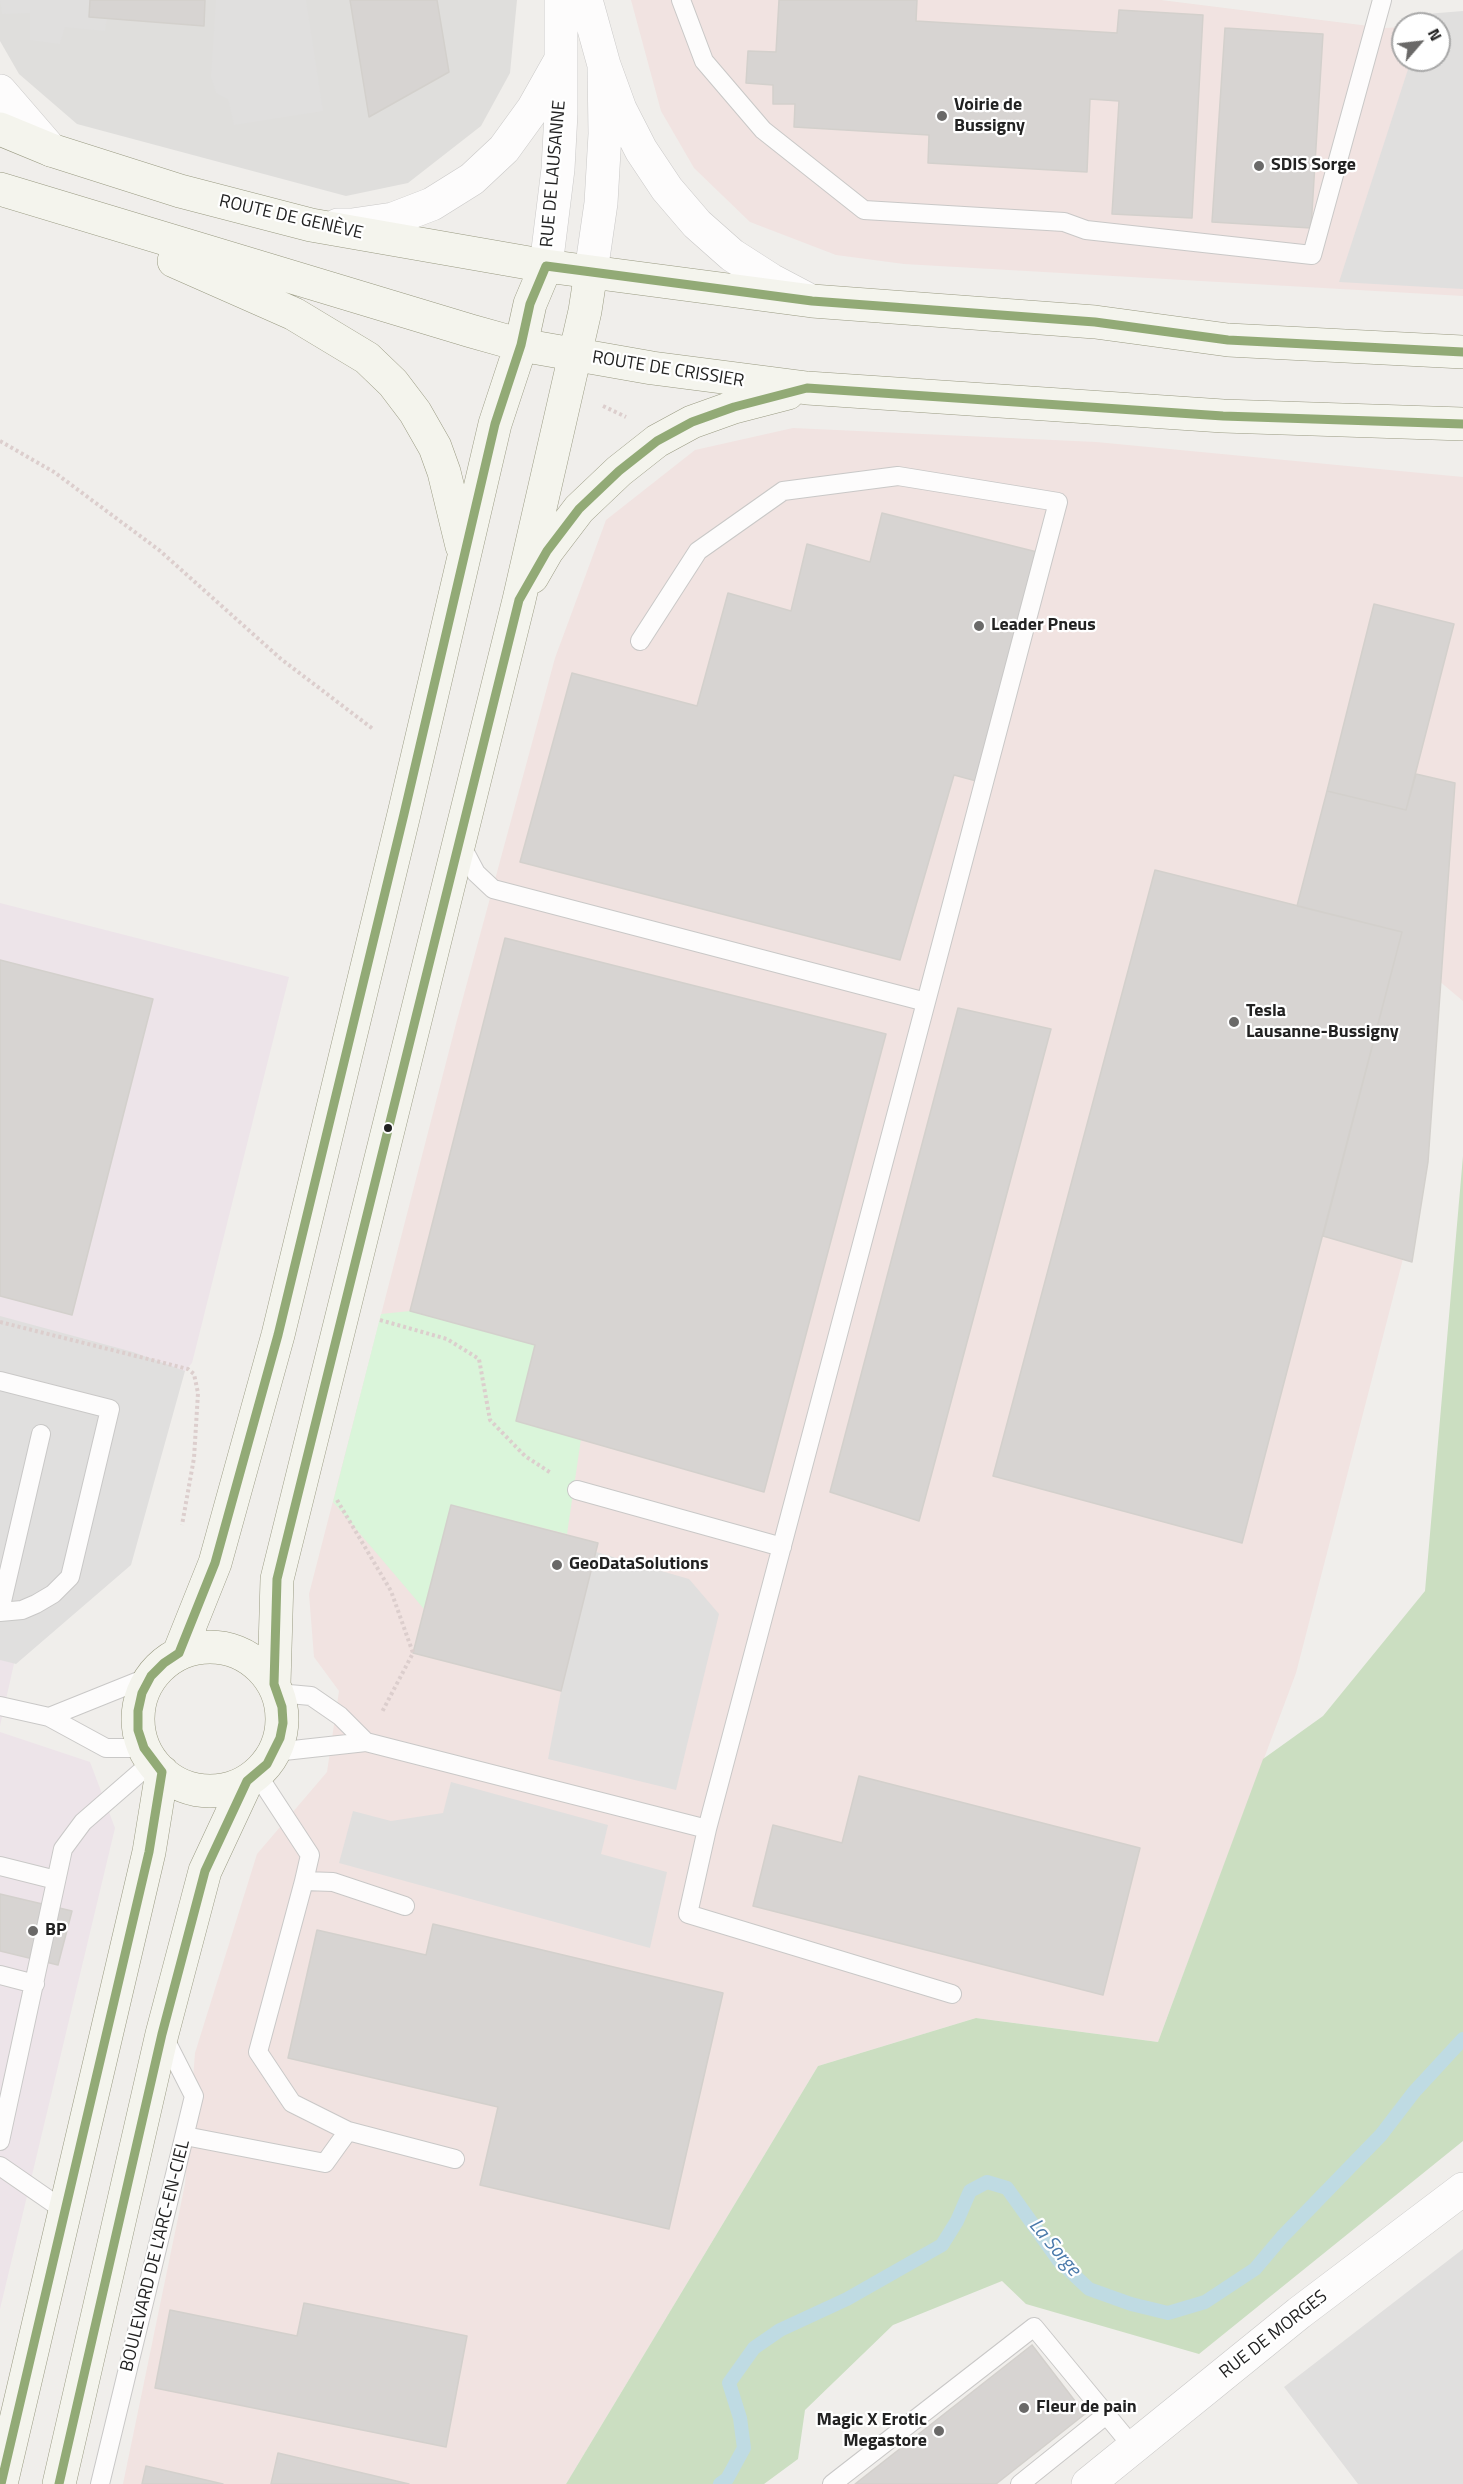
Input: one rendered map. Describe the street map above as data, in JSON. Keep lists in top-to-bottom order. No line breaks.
{"streets":{"main road":["RUE DE LAUSANNE","ROUTE DE GENÈVE","ROUTE DE CRISSIER"],"street":["RUE DE MORGES"],"lane":["BOULEVARD DE L'ARC-EN-CIEL"]},"crossings":[["RUE DE LAUSANNE","ROUTE DE GENÈVE"],["RUE DE LAUSANNE","ROUTE DE CRISSIER"]],"water":["La Sorge"],"places":["Voirie de Bussigny","SDIS Sorge","Leader Pneus","Tesla Lausanne-Bussigny","GeoDataSolutions","BP","Fleur de pain","Magic X Erotic Megastore"],"north":"top right"}
